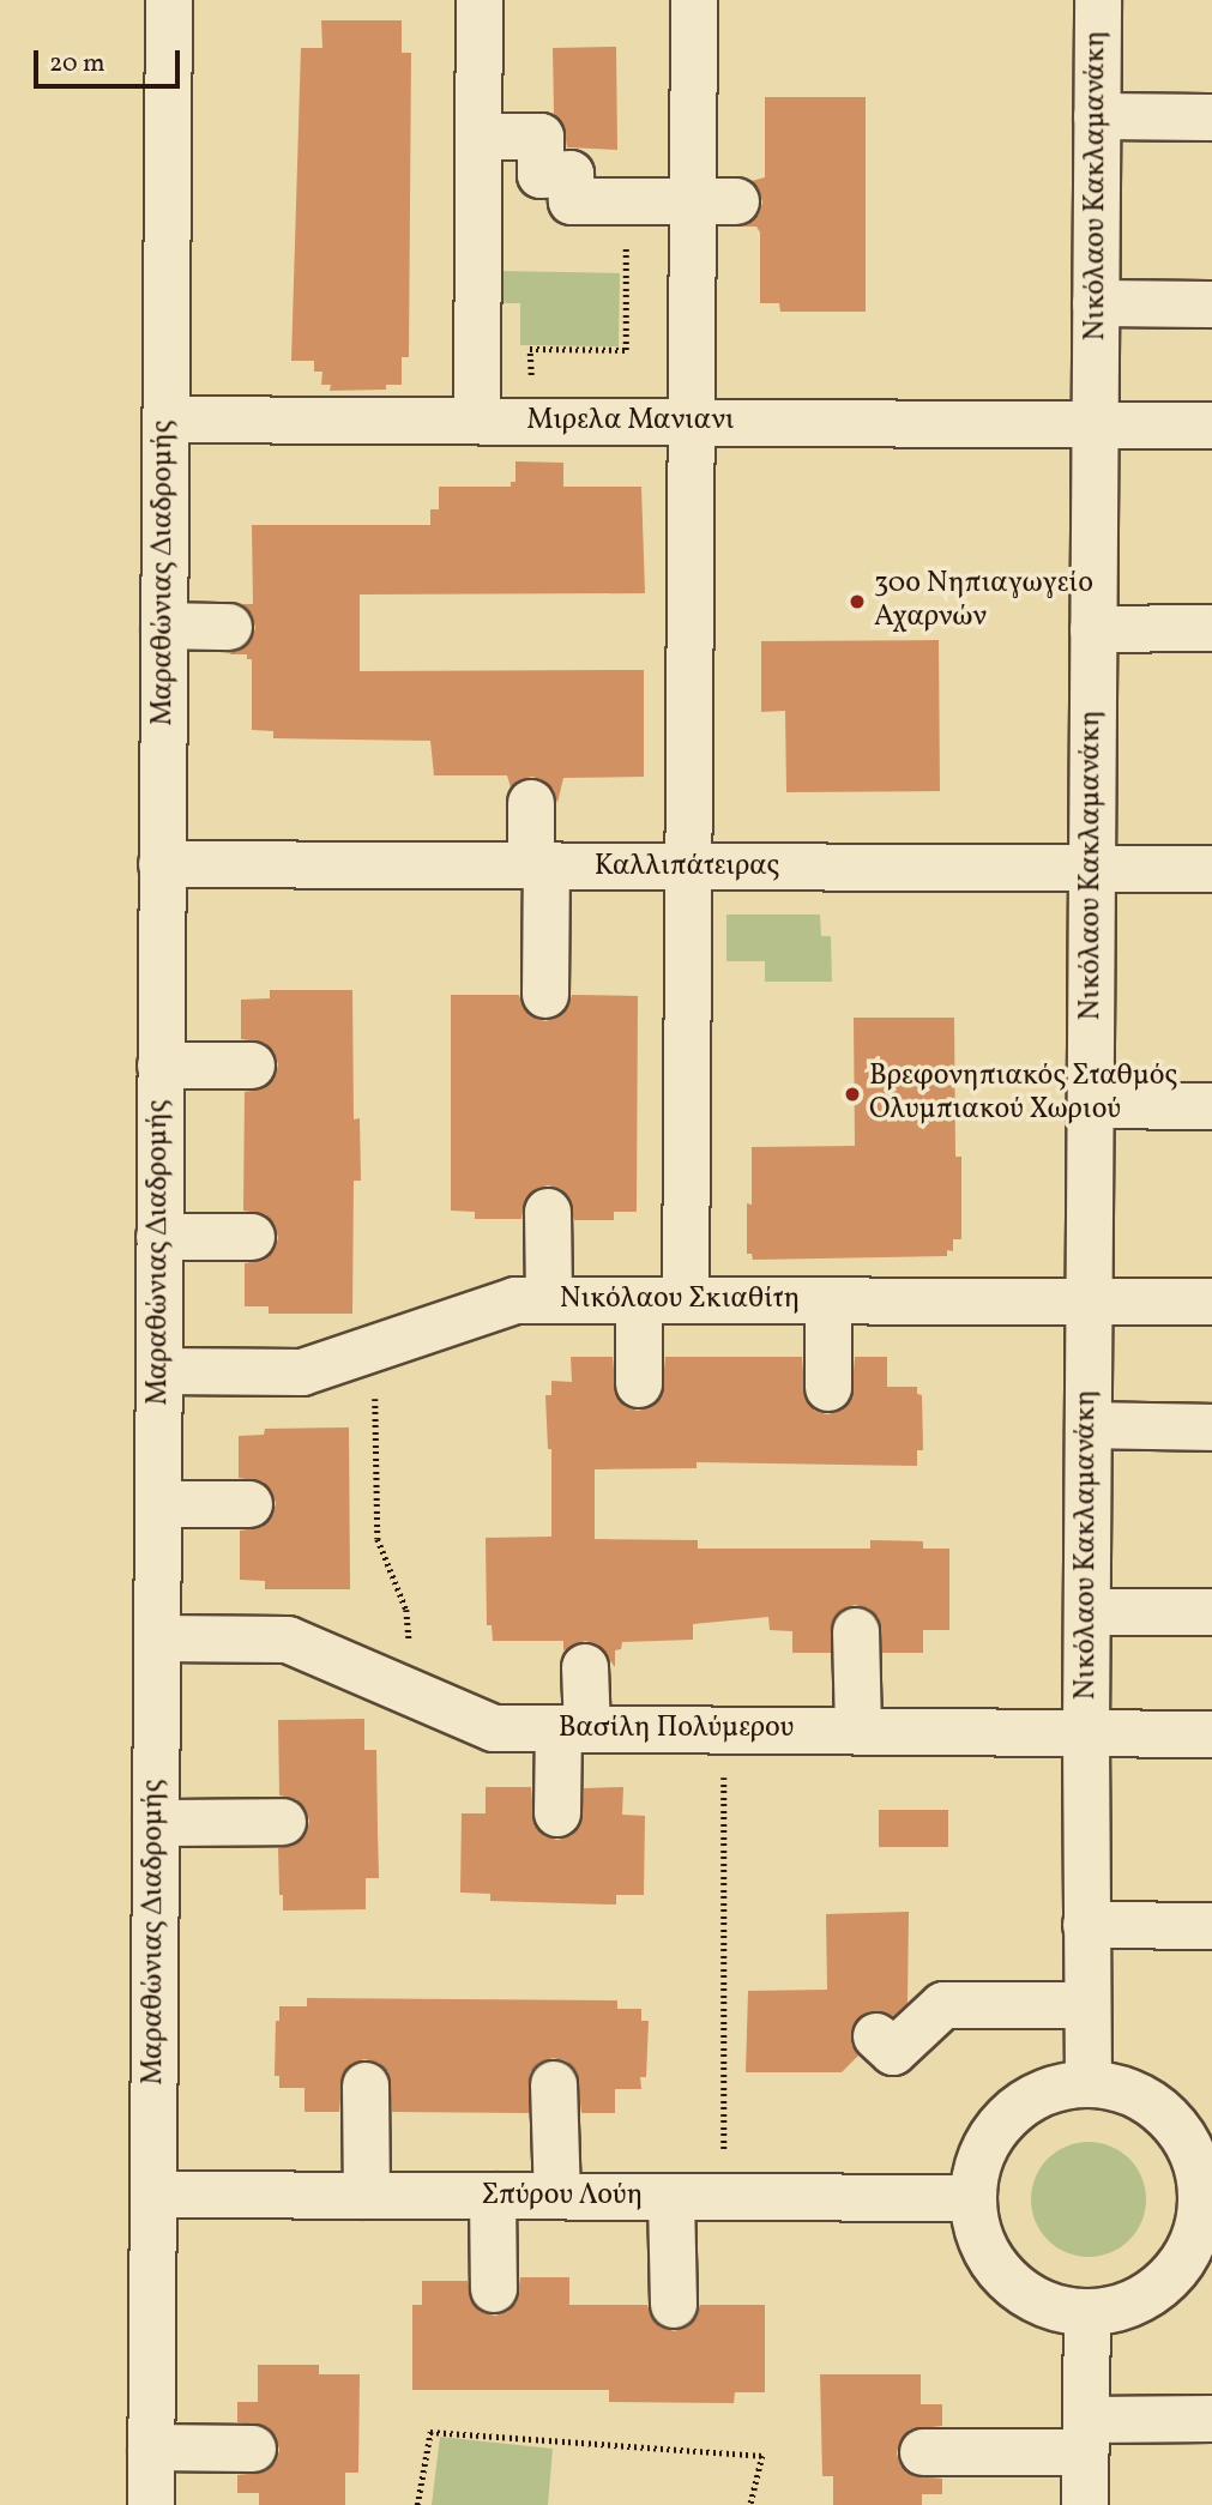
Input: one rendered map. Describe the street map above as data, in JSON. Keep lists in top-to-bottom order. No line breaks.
{"streets":{"street":["Νικόλαου Κακλαμανάκη","Μιρελα Μανιανι","Μαραθώνιας Διαδρομής","Καλλιπάτειρας","Νικόλαου Σκιαθίτη","Βασίλη Πολύμερου","Σπύρου Λούη"]},"crossings":[["Νικόλαου Κακλαμανάκη","Μιρελα Μανιανι"],["Νικόλαου Κακλαμανάκη","Καλλιπάτειρας"],["Νικόλαου Κακλαμανάκη","Νικόλαου Σκιαθίτη"],["Νικόλαου Κακλαμανάκη","Βασίλη Πολύμερου"],["Νικόλαου Κακλαμανάκη","Σπύρου Λούη"],["Μιρελα Μανιανι","Μαραθώνιας Διαδρομής"],["Μαραθώνιας Διαδρομής","Καλλιπάτειρας"],["Μαραθώνιας Διαδρομής","Νικόλαου Σκιαθίτη"],["Μαραθώνιας Διαδρομής","Βασίλη Πολύμερου"],["Μαραθώνιας Διαδρομής","Σπύρου Λούη"]],"places":["30ο Νηπιαγωγείο Αχαρνών","Βρεφονηπιακός Σταθμός Ολυμπιακού Χωριού"],"scale_bar":"20 m"}
